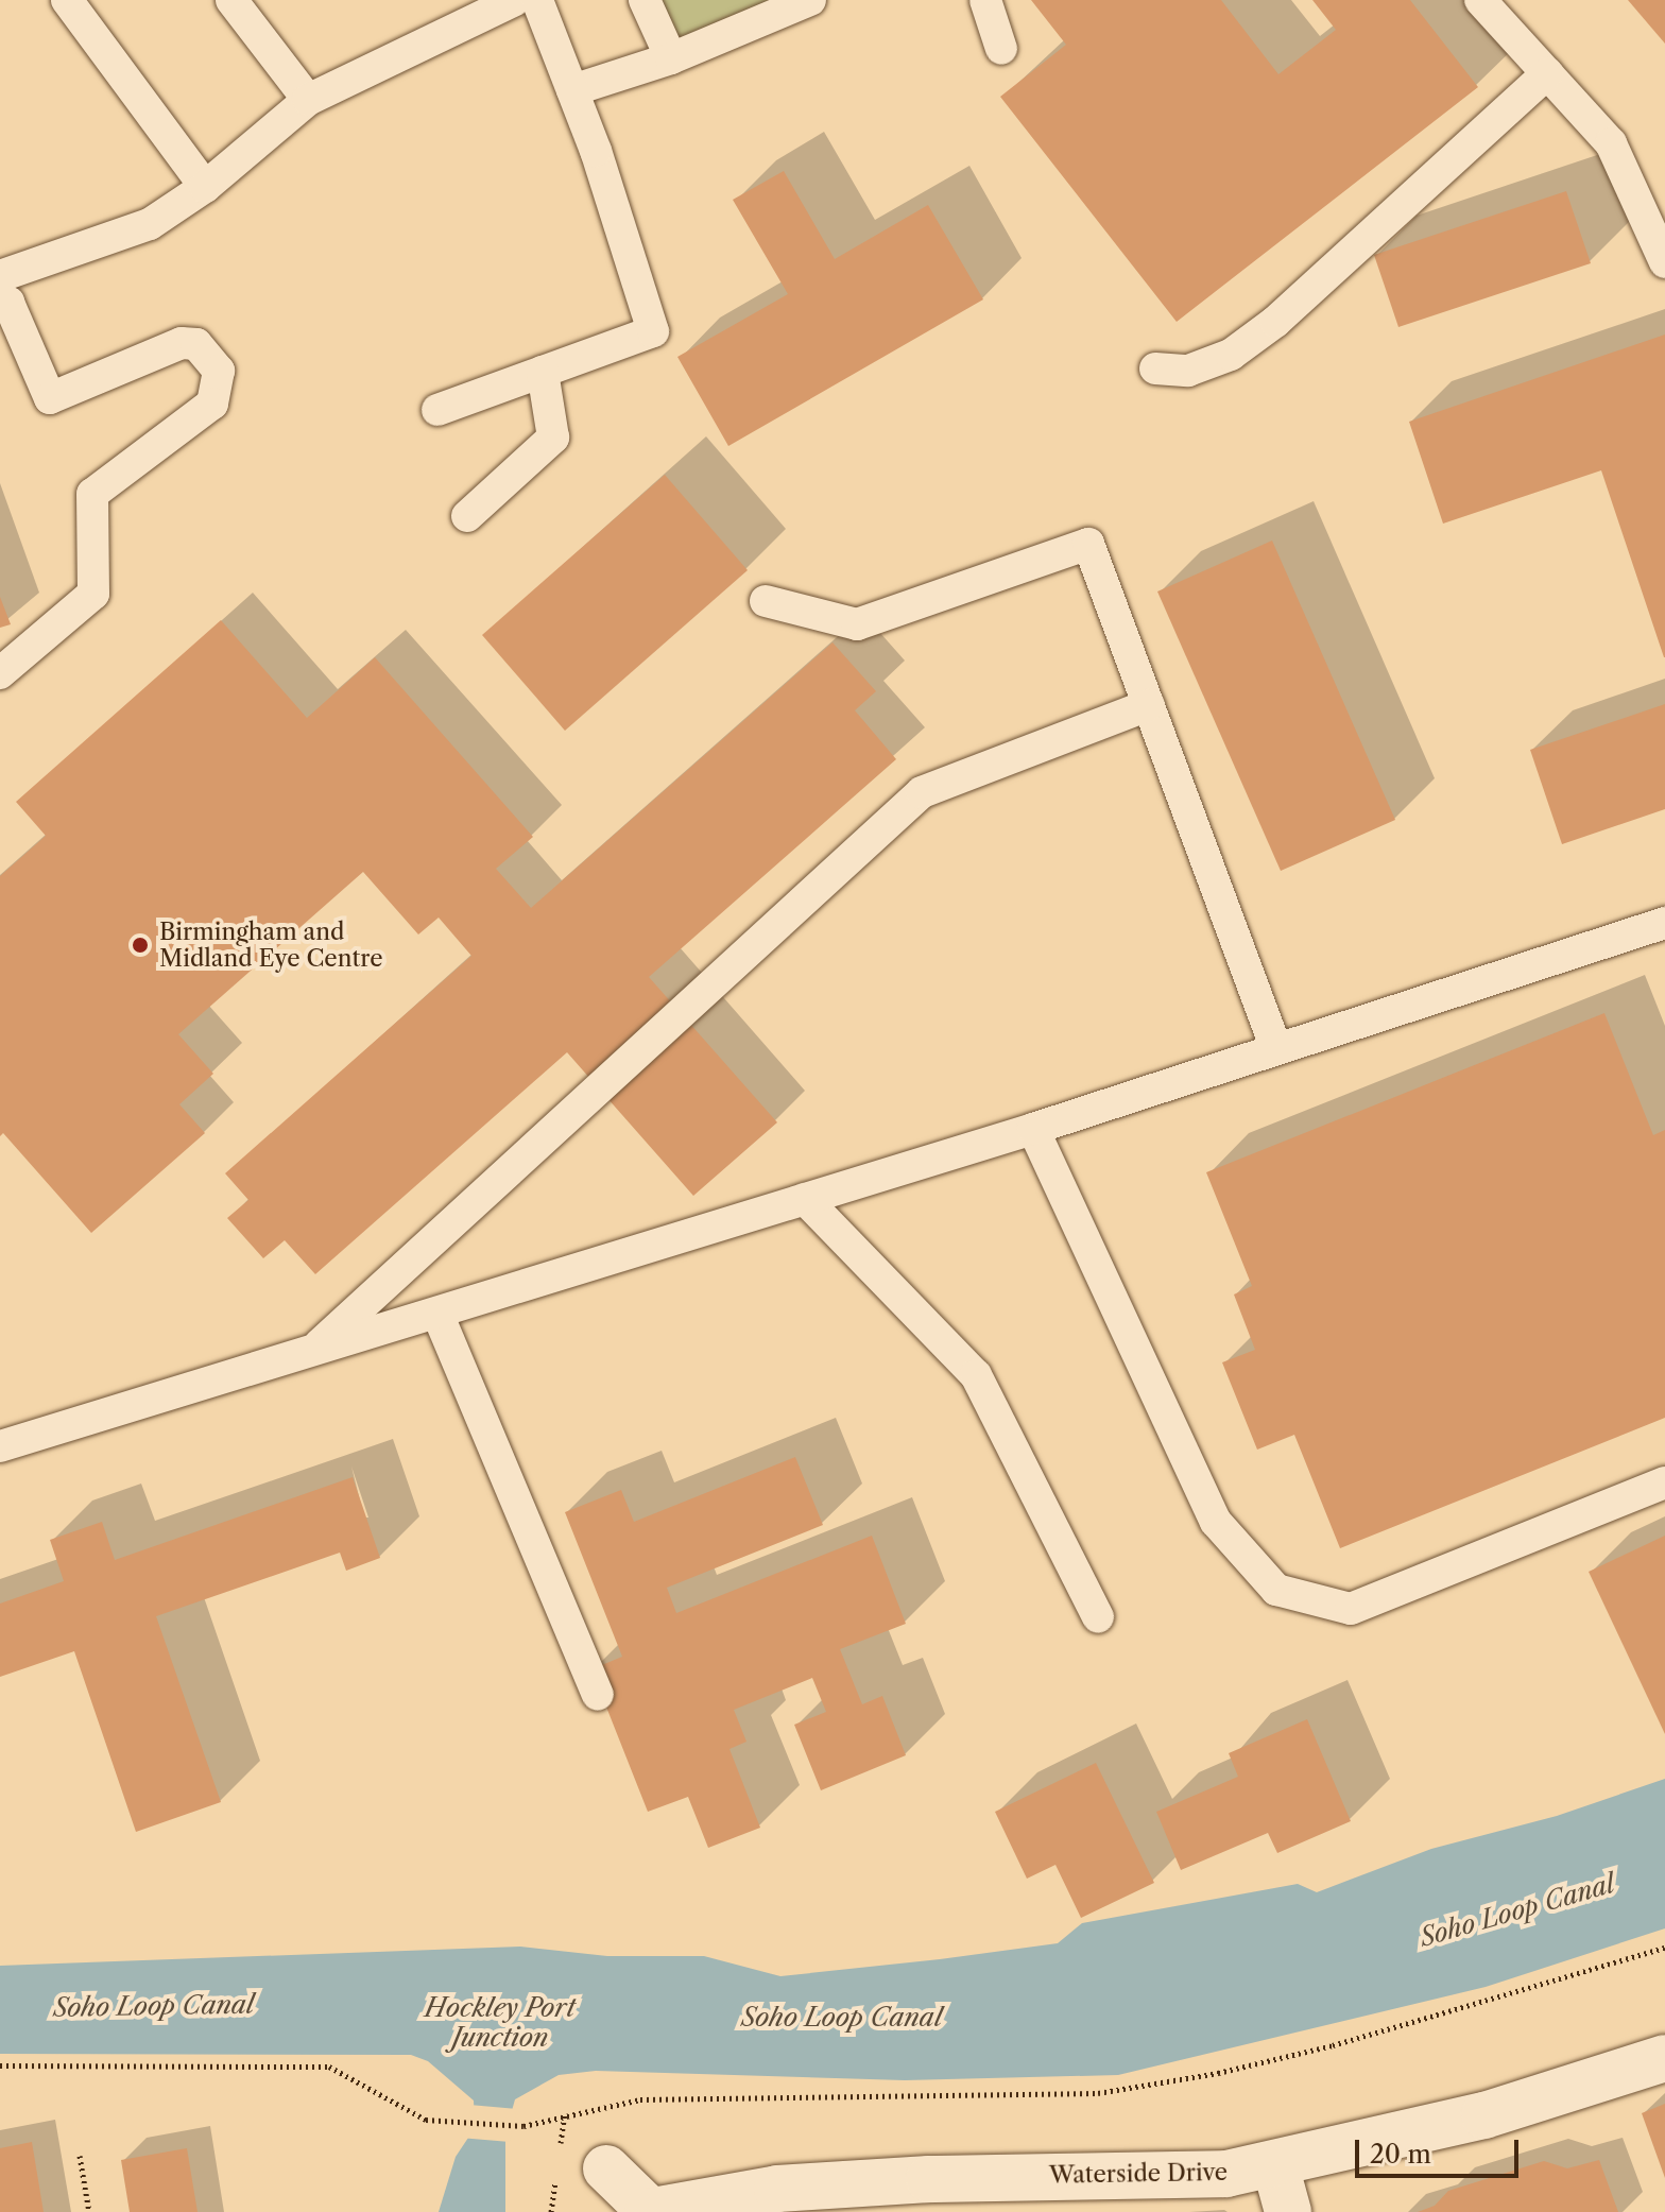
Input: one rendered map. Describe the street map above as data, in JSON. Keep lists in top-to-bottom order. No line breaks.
{"streets":{"street":["Waterside Drive"]},"water":["Soho Loop Canal","Hockley Port Junction"],"places":["Birmingham and Midland Eye Centre"],"scale_bar":"20 m"}
